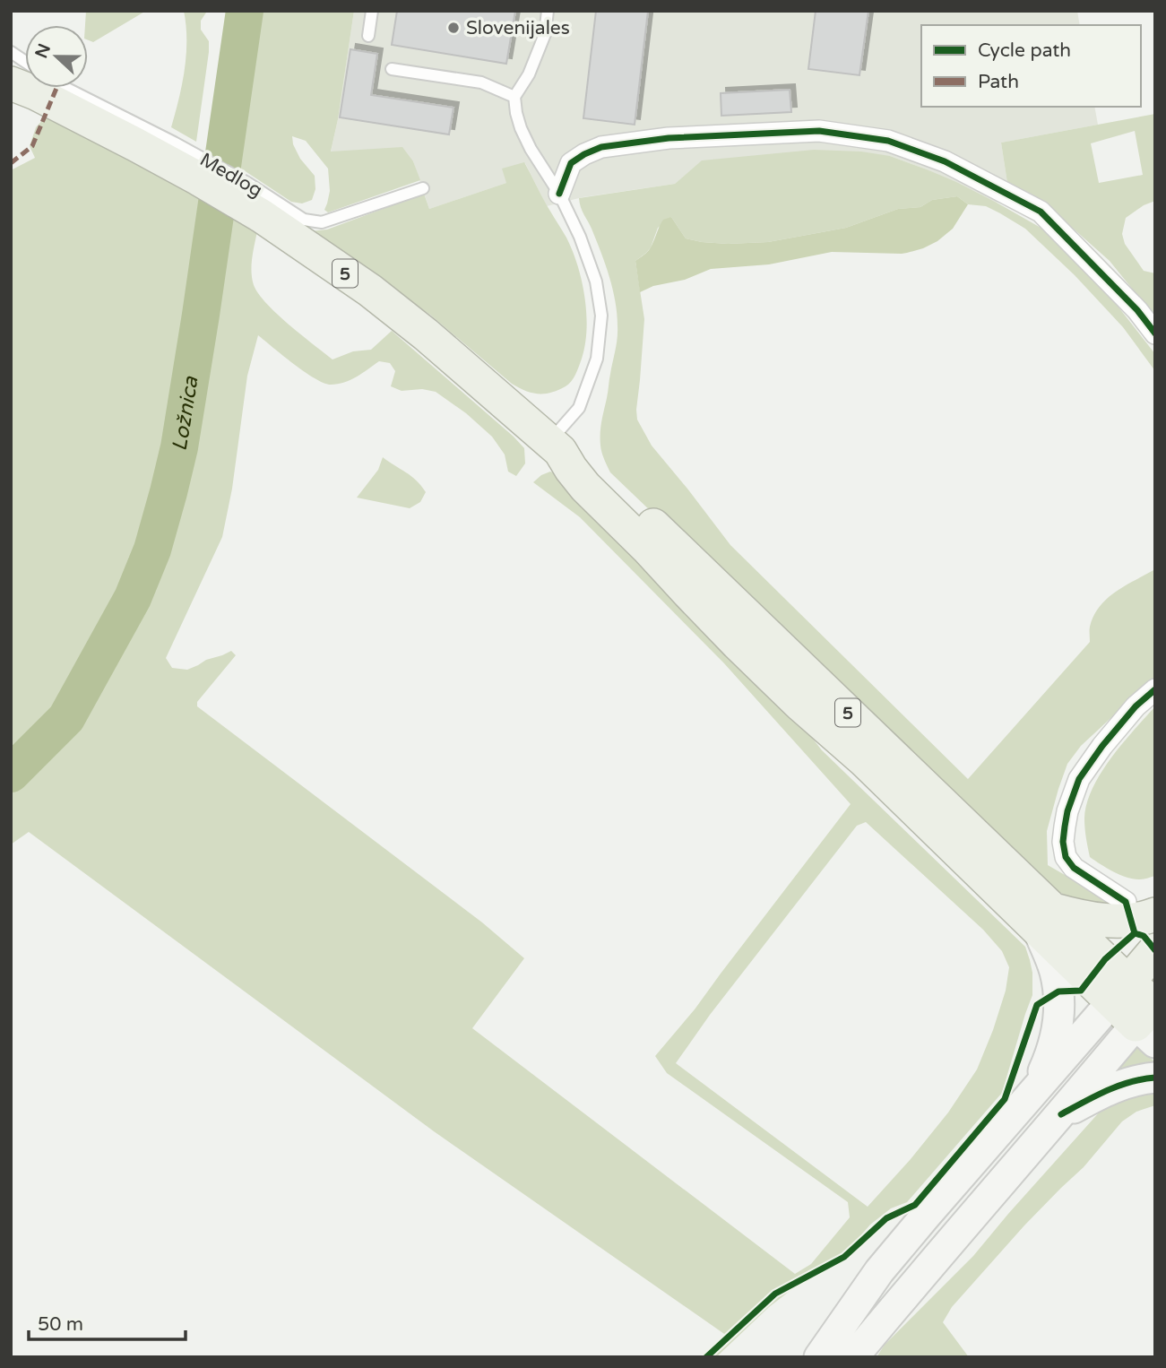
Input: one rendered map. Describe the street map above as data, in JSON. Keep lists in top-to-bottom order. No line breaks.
{"streets":{"main road":["5"],"lane":["Medlog"]},"water":["Ložnica"],"places":["Slovenijales"],"legend":["Cycle path","Path"],"scale_bar":"50 m","north":"left"}
